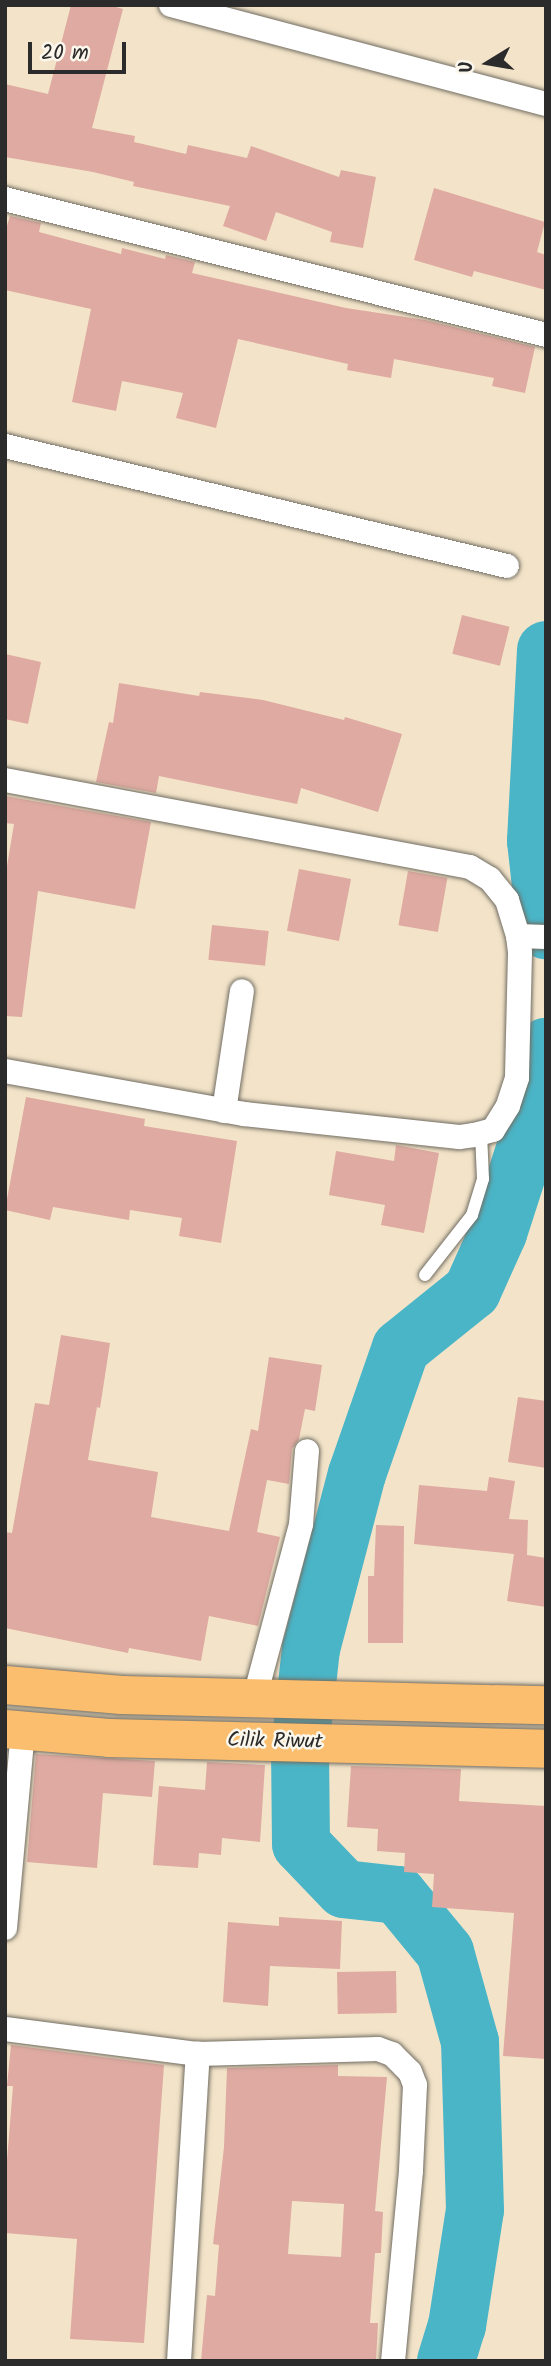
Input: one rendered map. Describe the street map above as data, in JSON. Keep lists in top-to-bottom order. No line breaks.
{"streets":{"main road":["Cilik Riwut"]},"scale_bar":"20 m","north":"left"}
